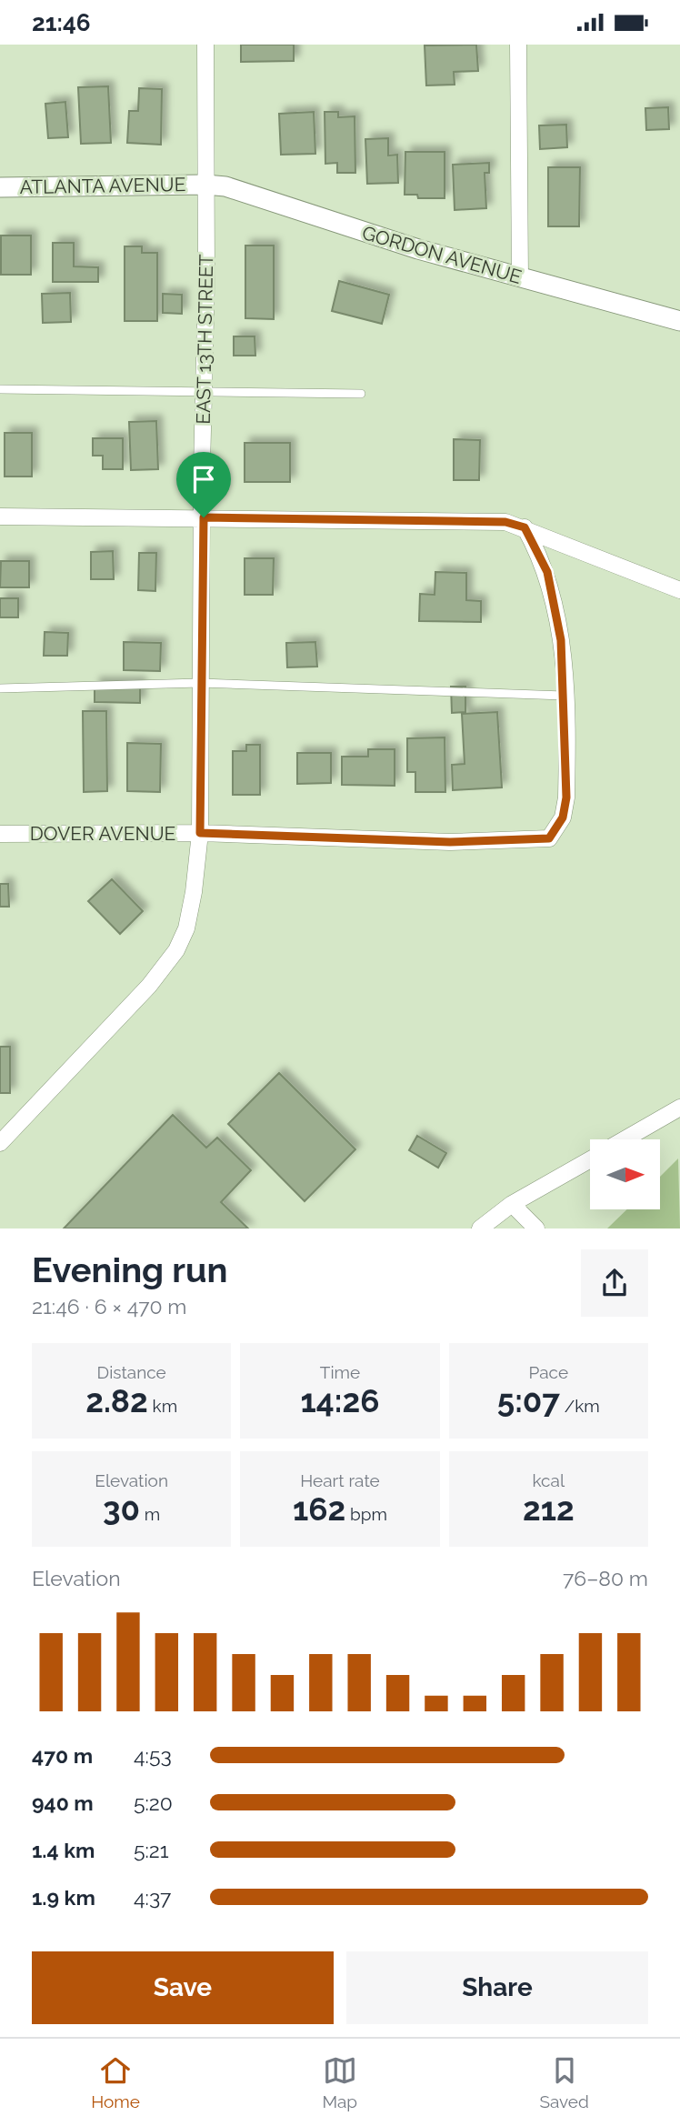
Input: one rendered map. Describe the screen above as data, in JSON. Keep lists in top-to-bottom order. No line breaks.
{"streets":{"street":["ATLANTA AVENUE","GORDON AVENUE","EAST 13TH STREET","DOVER AVENUE"]},"crossings":[["ATLANTA AVENUE","GORDON AVENUE"],["ATLANTA AVENUE","EAST 13TH STREET"],["GORDON AVENUE","EAST 13TH STREET"],["EAST 13TH STREET","DOVER AVENUE"]],"north":"right","page":{"status":"21:46","heading":["Evening run","21:46 · 6 × 470 m"],"stats":[["Distance","2.82 km"],["Time","14:26"],["Pace","5:07 /km"],["Elevation","30 m"],["Heart rate","162 bpm"],["kcal","212"]],"chart":["Elevation","76–80 m"],"list":[{"name":"470 m","note":"4:53"},{"name":"940 m","note":"5:20"},{"name":"1.4 km","note":"5:21"},{"name":"1.9 km","note":"4:37"}],"buttons":["Save","Share"],"tabs":["Home","Map","Saved"]}}
